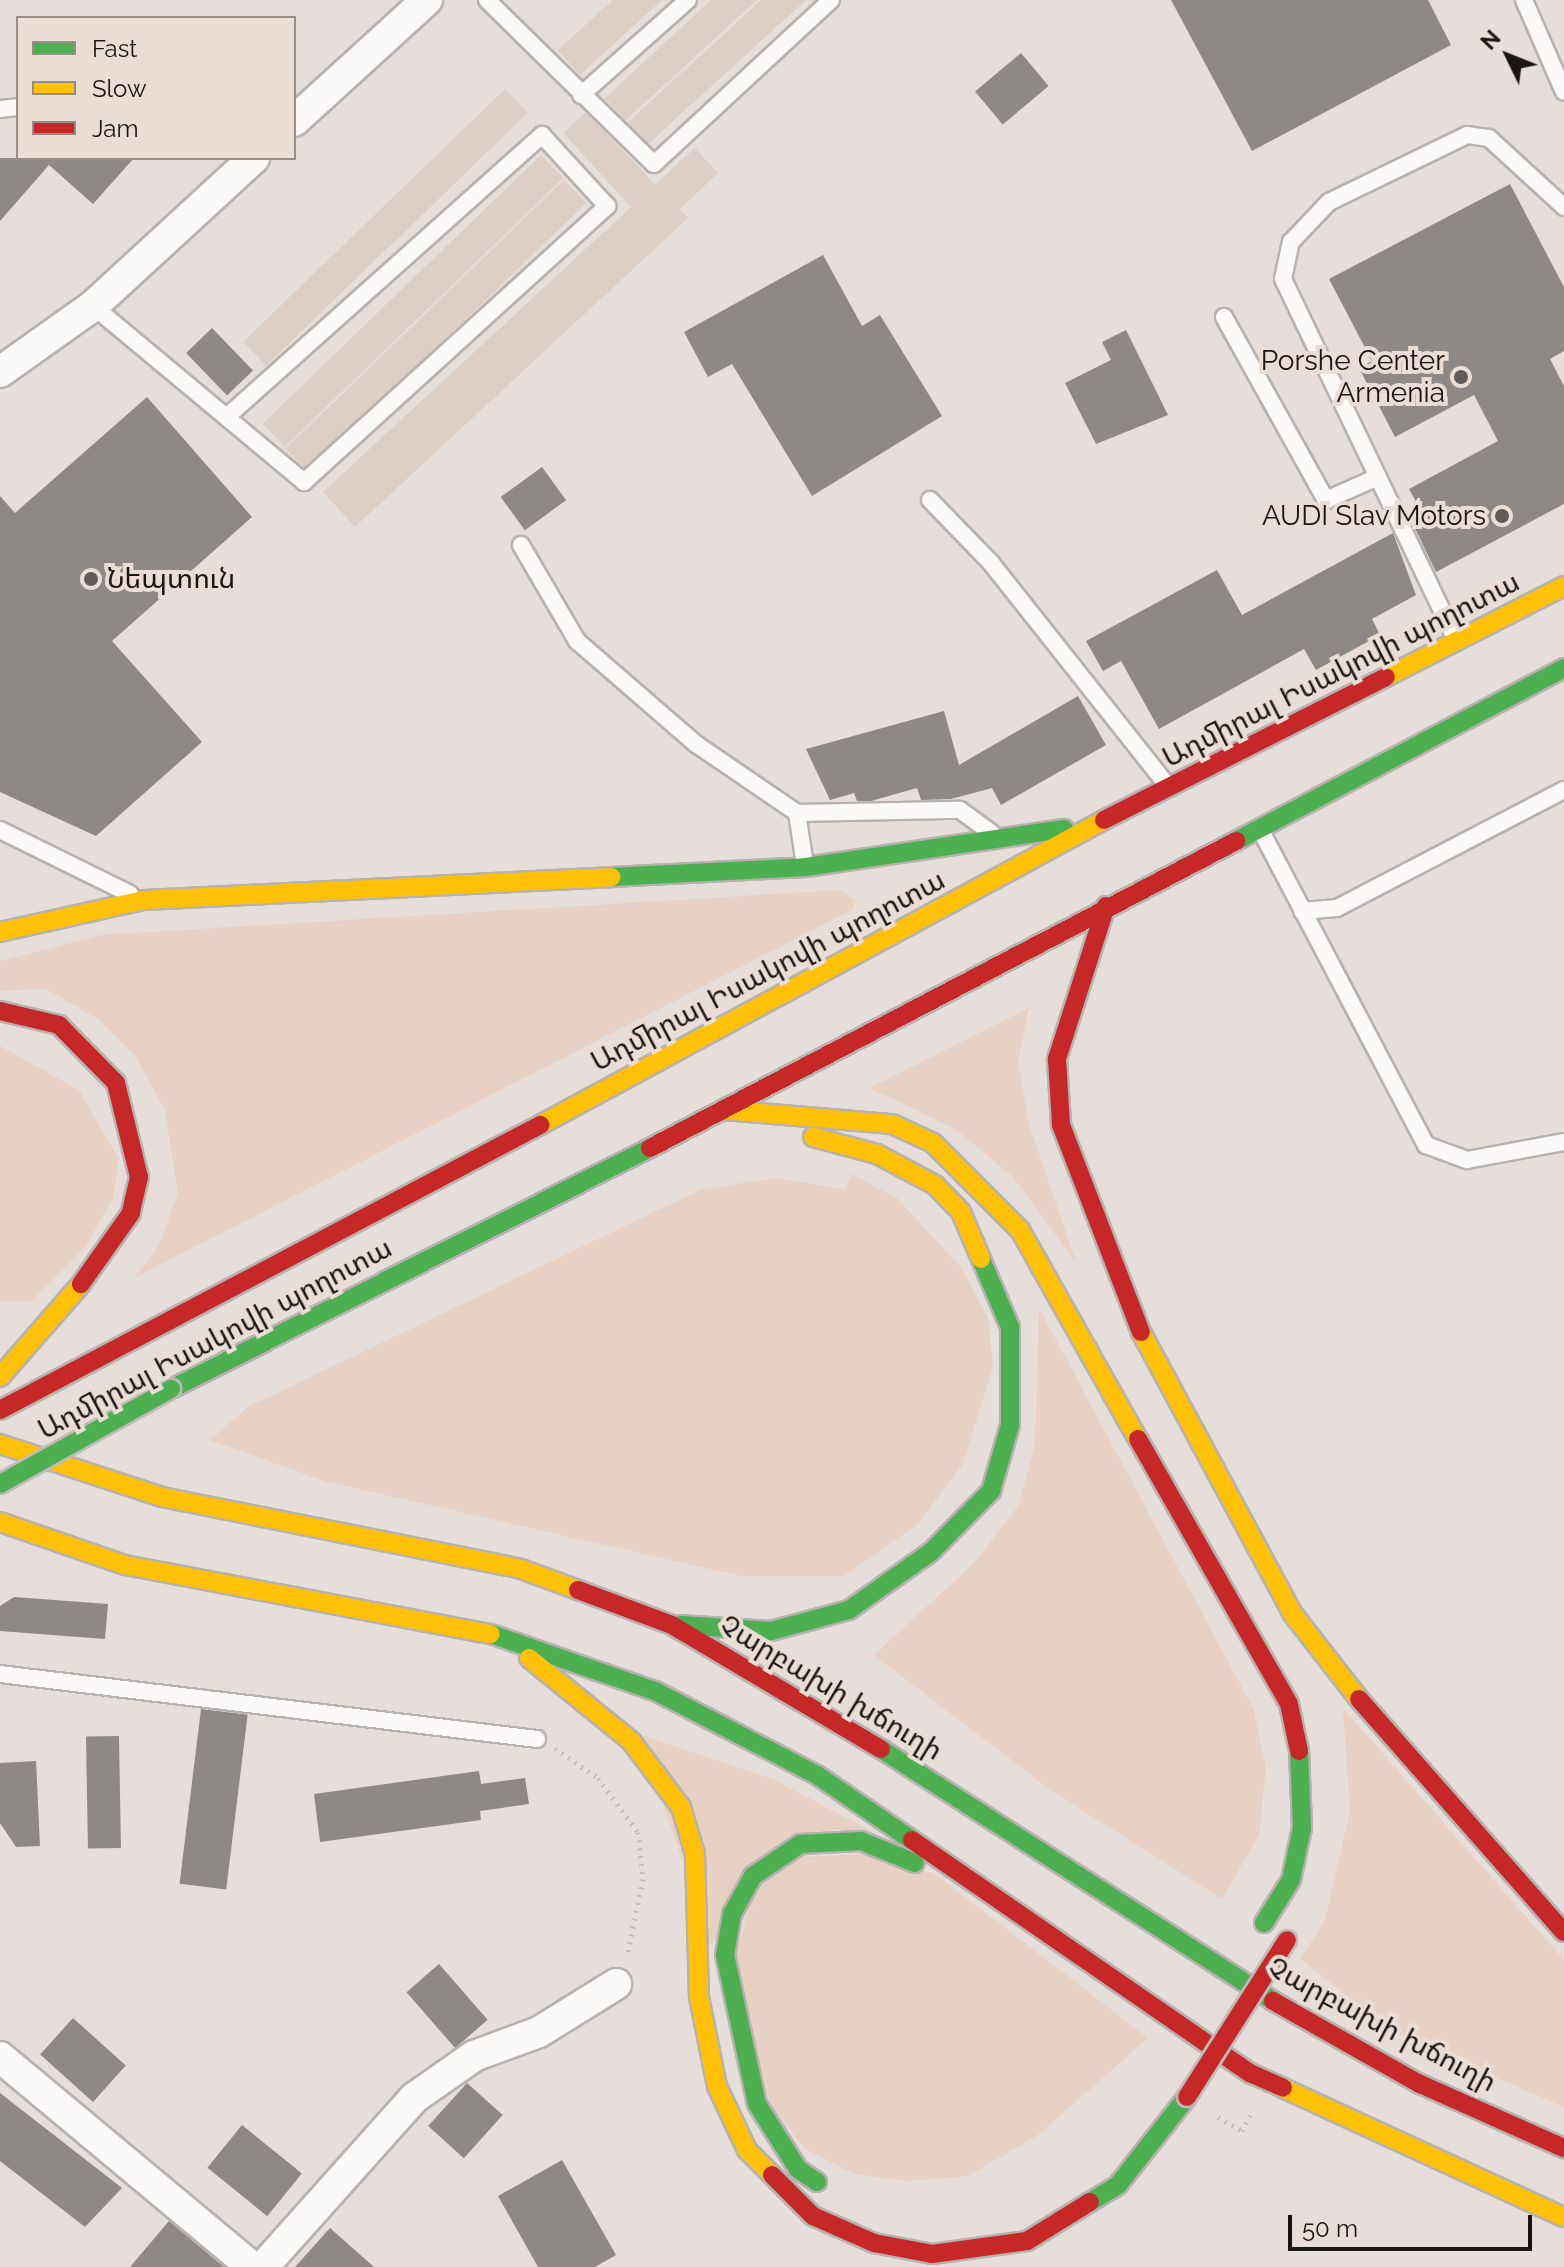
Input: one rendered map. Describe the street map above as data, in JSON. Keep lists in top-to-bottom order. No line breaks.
{"streets":{"highway":["Ադմիրալ Իսակովի պողոտա","Չարբախի խճուղի"]},"places":["Porshe Center Armenia","AUDI Slav Motors","Նեպտուն"],"legend":["Fast","Slow","Jam"],"scale_bar":"50 m","north":"top left"}
